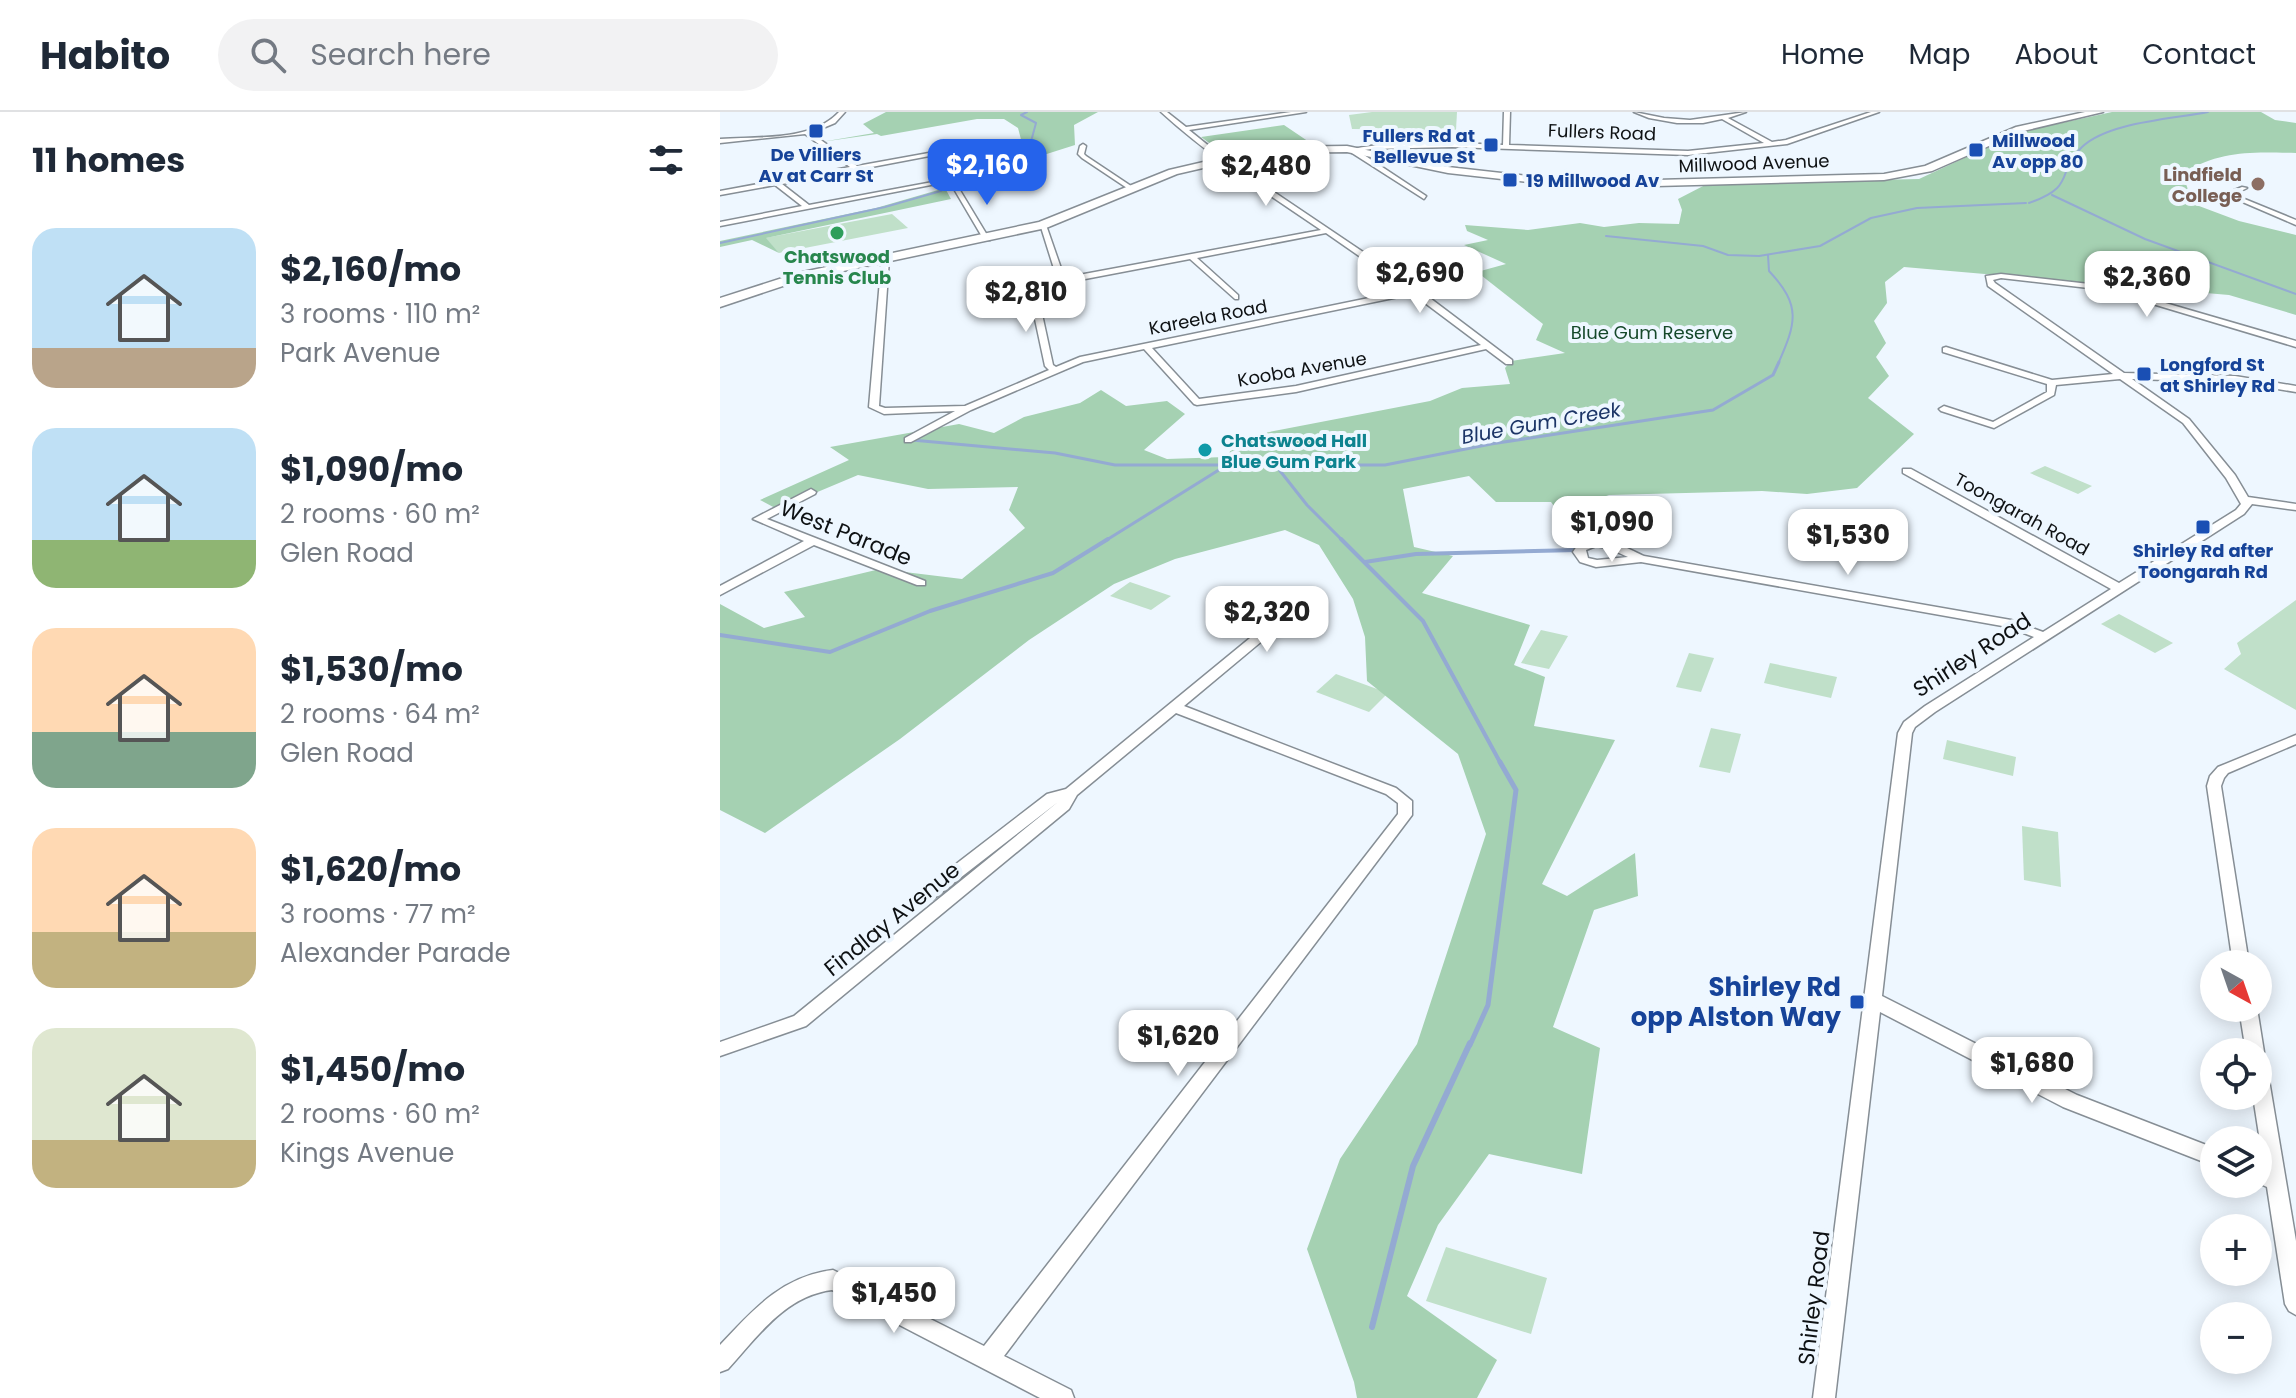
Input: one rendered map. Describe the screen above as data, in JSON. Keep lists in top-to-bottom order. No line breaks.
{"streets":{"main road":["Fullers Road","Millwood Avenue"],"street":["Kareela Road","Kooba Avenue","Toongarah Road","West Parade","Shirley Road","Findlay Avenue"]},"crossings":[["Fullers Road","Millwood Avenue"],["Kareela Road","Kooba Avenue"],["Toongarah Road","Shirley Road"]],"water":["Blue Gum Creek"],"parks":["Blue Gum Reserve"],"places":{"transit":["De Villiers Av at Carr St","Fullers Rd at Bellevue St","Millwood Av opp 80","19 Millwood Av","Longford St at Shirley Rd","Shirley Rd after Toongarah Rd","Shirley Rd opp Alston Way"],"other":["Lindfield College","Chatswood Tennis Club","Chatswood Hall Blue Gum Park"]},"north":"bottom right","page":{"header":"Habito","search":"Search here","nav":["Home","Map","About","Contact"],"heading":"11 homes","price":["$2,160","$2,480","$2,690","$2,360","$2,810","$1,090","$1,530","$2,320","$1,620","$1,680","$1,450"],"list":[{"name":"$2,160/mo","note":"3 rooms · 110 m² · Park Avenue"},{"name":"$1,090/mo","note":"2 rooms · 60 m² · Glen Road"},{"name":"$1,530/mo","note":"2 rooms · 64 m² · Glen Road"},{"name":"$1,620/mo","note":"3 rooms · 77 m² · Alexander Parade"},{"name":"$1,450/mo","note":"2 rooms · 60 m² · Kings Avenue"}],"map_buttons":["+","−"]}}
